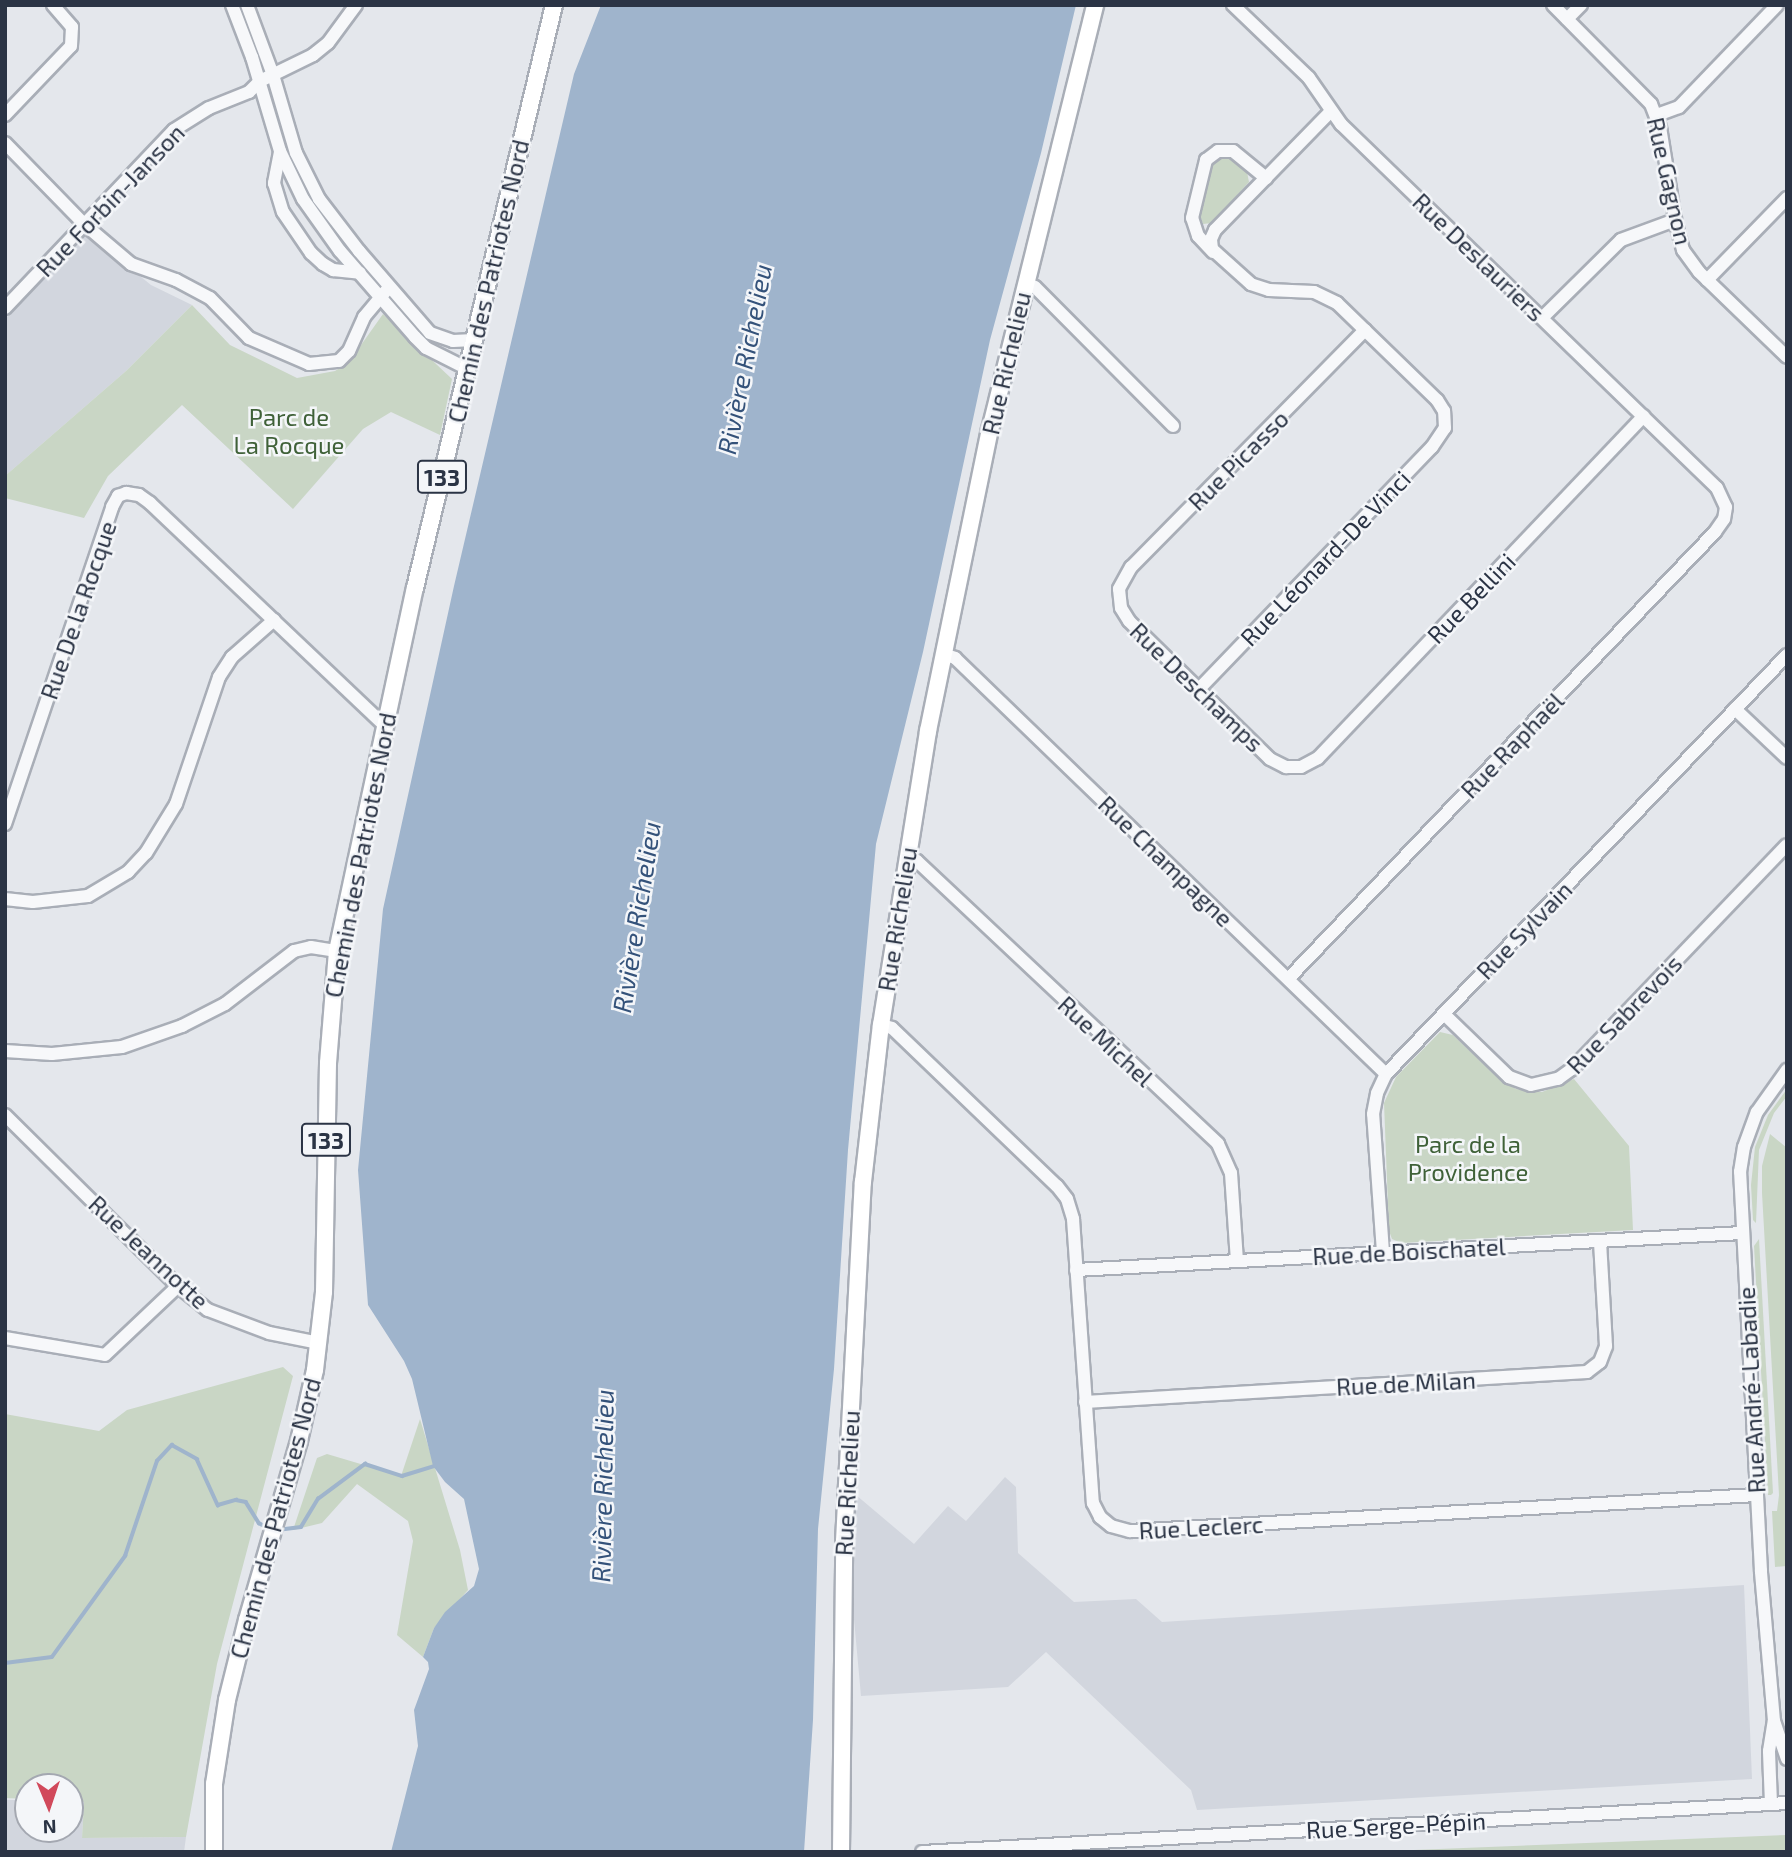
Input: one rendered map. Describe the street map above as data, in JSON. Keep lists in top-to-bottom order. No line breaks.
{"streets":{"main road":["Chemin des Patriotes Nord","Rue Richelieu","133"],"street":["Rue Gagnon","Rue Forbin-Janson","Rue Deslauriers","Rue Picasso","Rue Léonard-De Vinci","Rue Bellini","Rue De la Rocque","Rue Deschamps","Rue Raphaël","Rue Champagne","Rue Sylvain","Rue Sabrevois","Rue Michel","Rue de Boischatel","Rue Jeannotte","Rue de Milan","Rue André-Labadie","Rue Leclerc","Rue Serge-Pépin"]},"crossings":[["Rue Deslauriers","Rue Bellini"],["Rue Deslauriers","Rue Raphaël"],["Chemin des Patriotes Nord","Rue De la Rocque"],["Chemin des Patriotes Nord","Rue Jeannotte"],["Rue Richelieu","Rue Champagne"],["Rue Richelieu","Rue Michel"],["Rue Richelieu","Rue Leclerc"],["Rue Picasso","Rue Léonard-De Vinci"],["Rue Picasso","Rue Deschamps"],["Rue Léonard-De Vinci","Rue Deschamps"],["Rue Bellini","Rue Deschamps"],["Rue Raphaël","Rue Champagne"],["Rue Champagne","Rue Sylvain"],["Rue Sylvain","Rue Sabrevois"],["Rue Sylvain","Rue de Boischatel"],["Rue Michel","Rue de Boischatel"],["Rue de Boischatel","Rue de Milan"],["Rue de Boischatel","Rue André-Labadie"],["Rue de Boischatel","Rue Leclerc"],["Rue de Milan","Rue Leclerc"],["Rue André-Labadie","Rue Leclerc"],["Rue André-Labadie","Rue Serge-Pépin"]],"water":["Rivière Richelieu"],"parks":["Parc de La Rocque","Parc de la Providence"],"north":"bottom"}
